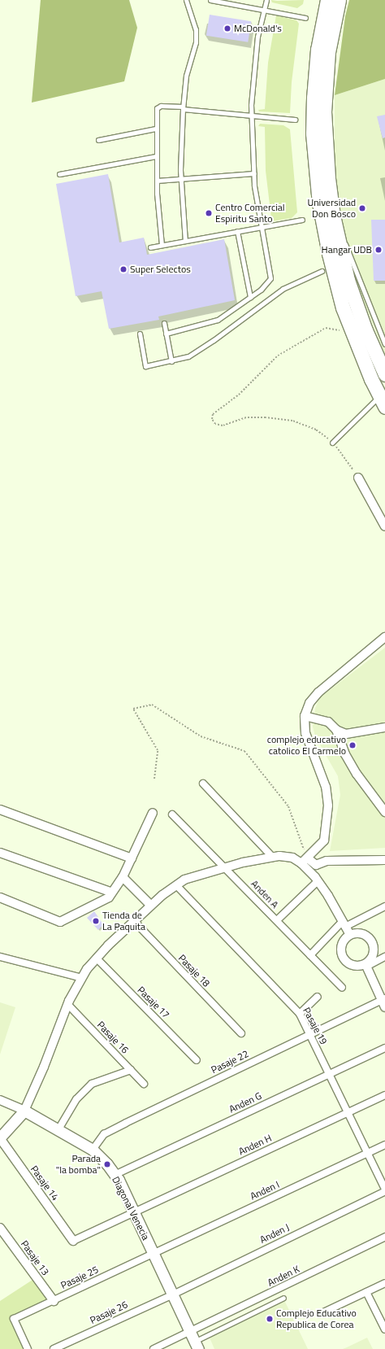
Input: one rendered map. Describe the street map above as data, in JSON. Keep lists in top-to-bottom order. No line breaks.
{"streets":{"street":["Anden A","Pasaje 18","Pasaje 17","Pasaje 19","Pasaje 16","Pasaje 22","Anden G","Anden H","Pasaje 14","Anden I","Diagonal Venecia","Anden J","Pasaje 13","Anden K","Pasaje 25","Pasaje 26"]},"crossings":[["Pasaje 19","Pasaje 22"],["Pasaje 19","Anden G"],["Pasaje 19","Anden H"],["Pasaje 19","Anden I"],["Pasaje 19","Anden J"],["Pasaje 22","Diagonal Venecia"],["Anden G","Diagonal Venecia"],["Anden H","Pasaje 14"],["Anden H","Diagonal Venecia"],["Anden I","Diagonal Venecia"],["Anden I","Pasaje 25"],["Diagonal Venecia","Anden J"],["Diagonal Venecia","Anden K"],["Diagonal Venecia","Pasaje 25"],["Diagonal Venecia","Pasaje 26"],["Anden J","Pasaje 26"],["Pasaje 13","Pasaje 25"]],"places":["McDonald's","Universidad Don Bosco","Centro Comercial Espiritu Santo","Hangar UDB","Super Selectos","complejo educativo catolico El Carmelo","Tienda de La Paquita","Parada \"la bomba\"","Complejo Educativo Republica de Corea"]}
